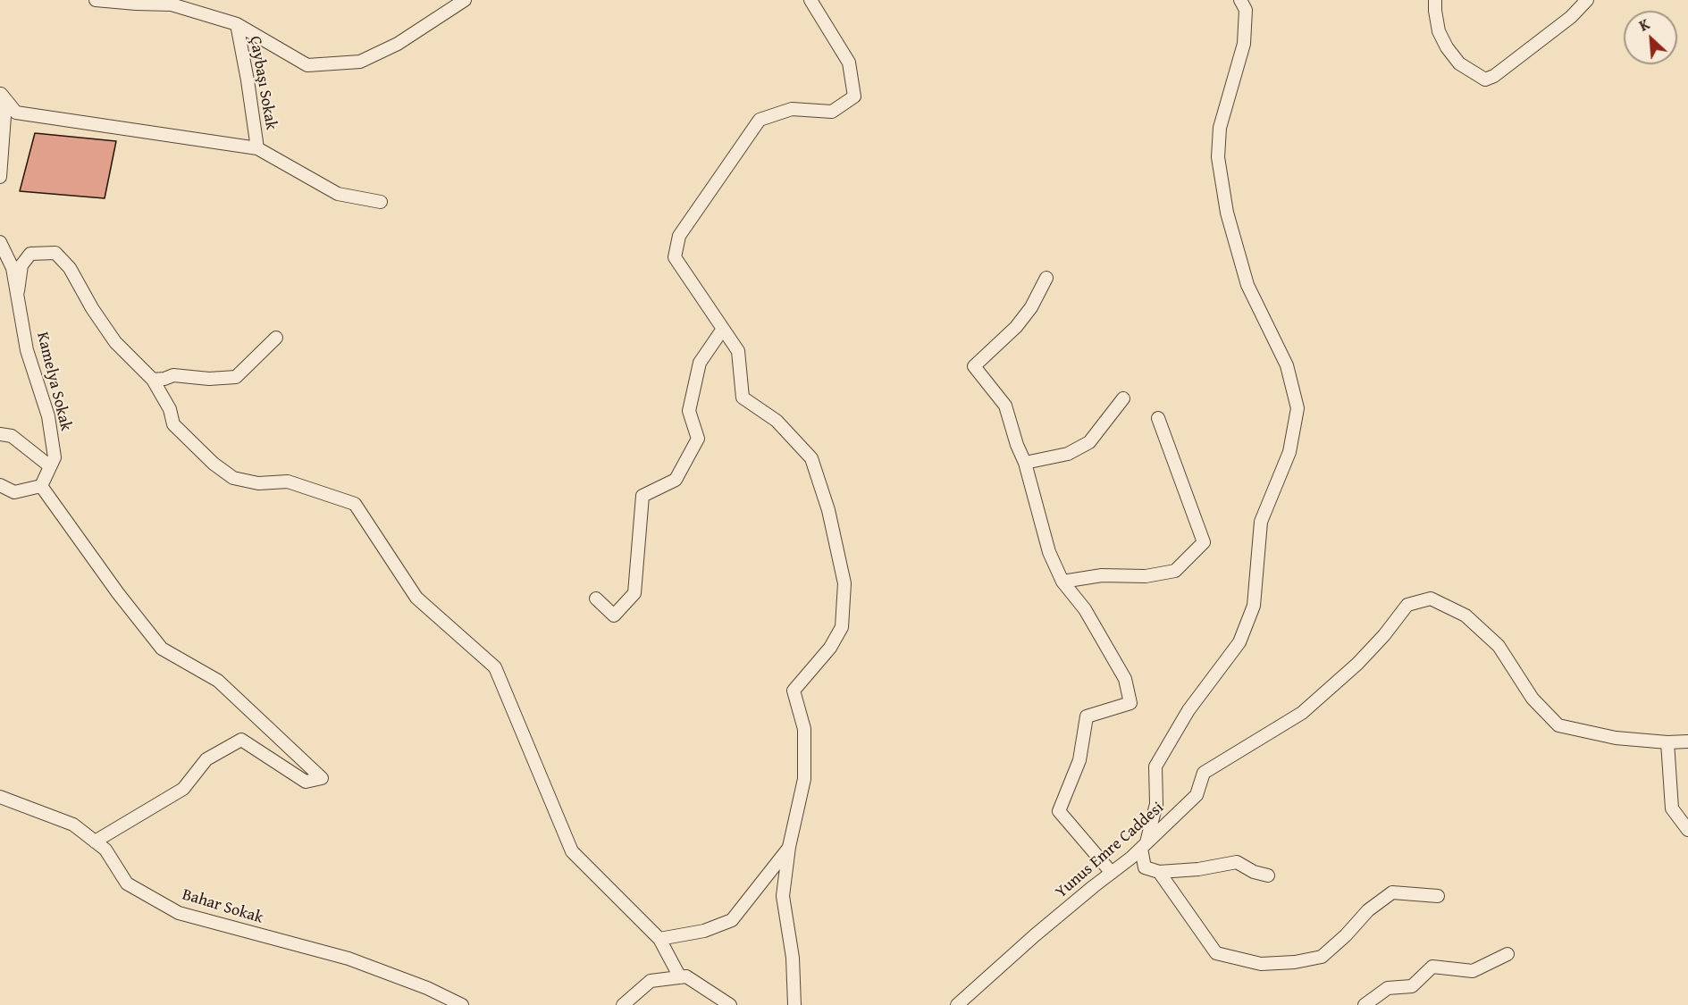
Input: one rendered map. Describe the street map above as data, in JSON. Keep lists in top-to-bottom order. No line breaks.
{"streets":{"street":["Çaybaşı Sokak","Kamelya Sokak","Yunus Emre Caddesi","Bahar Sokak"]},"north":"top left"}
